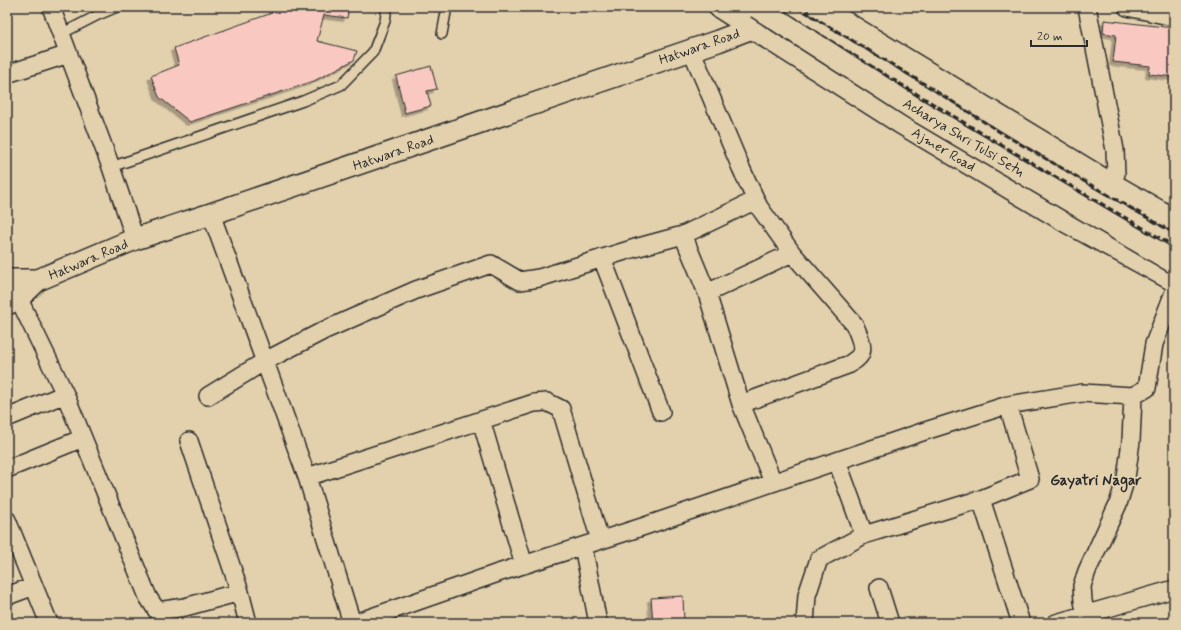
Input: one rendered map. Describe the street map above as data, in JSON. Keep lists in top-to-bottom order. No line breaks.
{"streets":{"highway":["Acharya Shri Tulsi Setu","Ajmer Road"],"street":["Hatwara Road"]},"crossings":[["Hatwara Road","Acharya Shri Tulsi Setu"],["Hatwara Road","Ajmer Road"],["Acharya Shri Tulsi Setu","Ajmer Road"]],"districts":["Gayatri Nagar"],"scale_bar":"20 m"}
